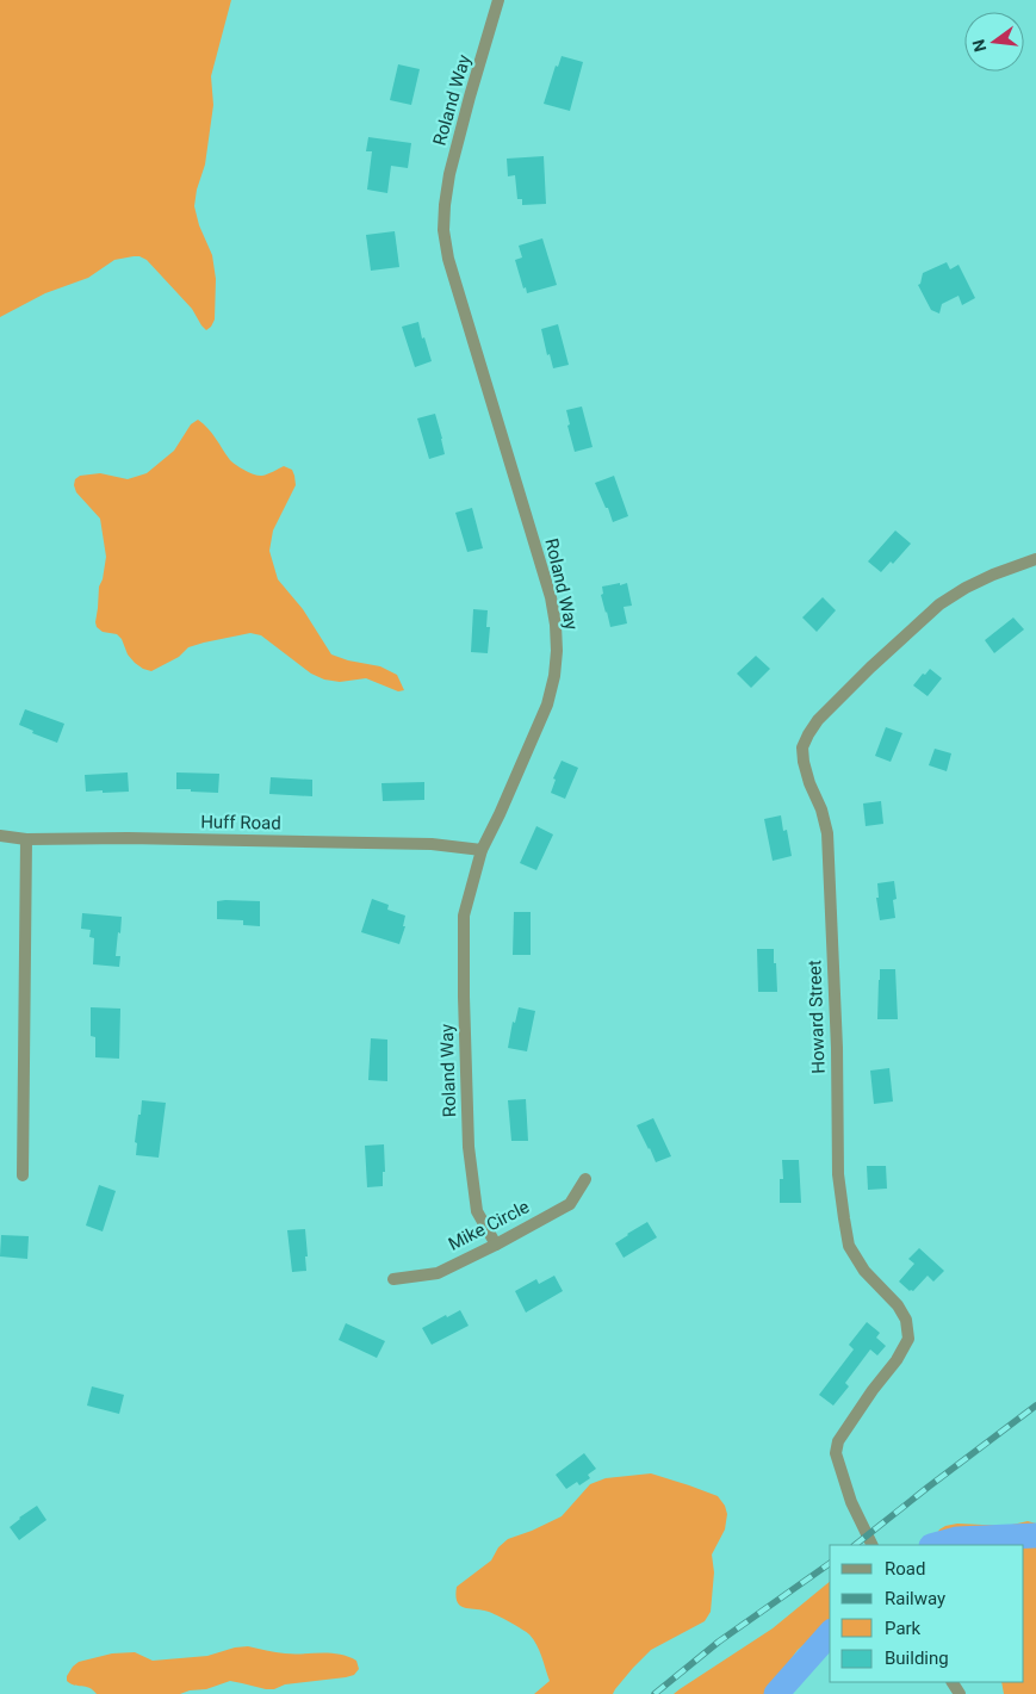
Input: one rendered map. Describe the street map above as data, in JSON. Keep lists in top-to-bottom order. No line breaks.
{"streets":{"street":["Roland Way","Huff Road","Howard Street","Mike Circle"]},"crossings":[["Roland Way","Huff Road"],["Roland Way","Mike Circle"]],"legend":["Road","Railway","Park","Building"],"north":"left"}
